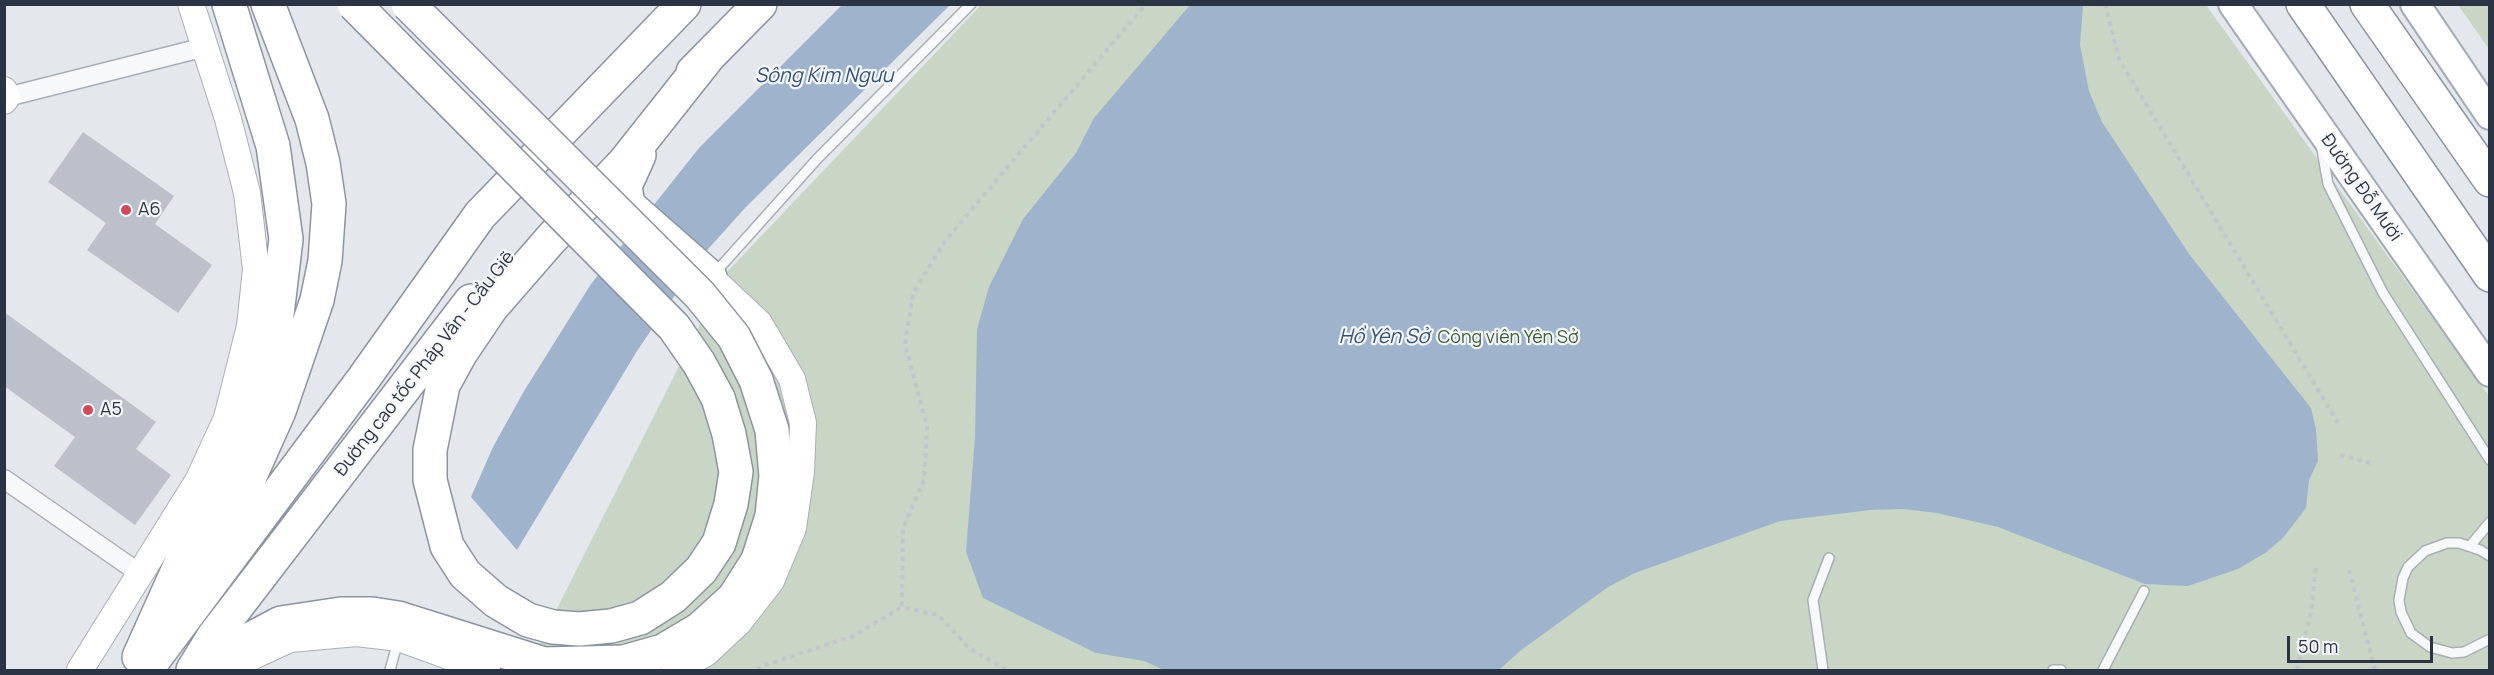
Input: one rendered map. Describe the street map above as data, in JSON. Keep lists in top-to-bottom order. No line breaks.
{"streets":{"highway":["Đường cao tốc Pháp Vân - Cầu Giẽ"],"main road":["Đường Đỗ Mười"]},"water":["Sông Kim Ngưu","Hồ Yên Sở"],"parks":["Công viên Yên Sở"],"places":["A6","A5"],"scale_bar":"50 m"}
